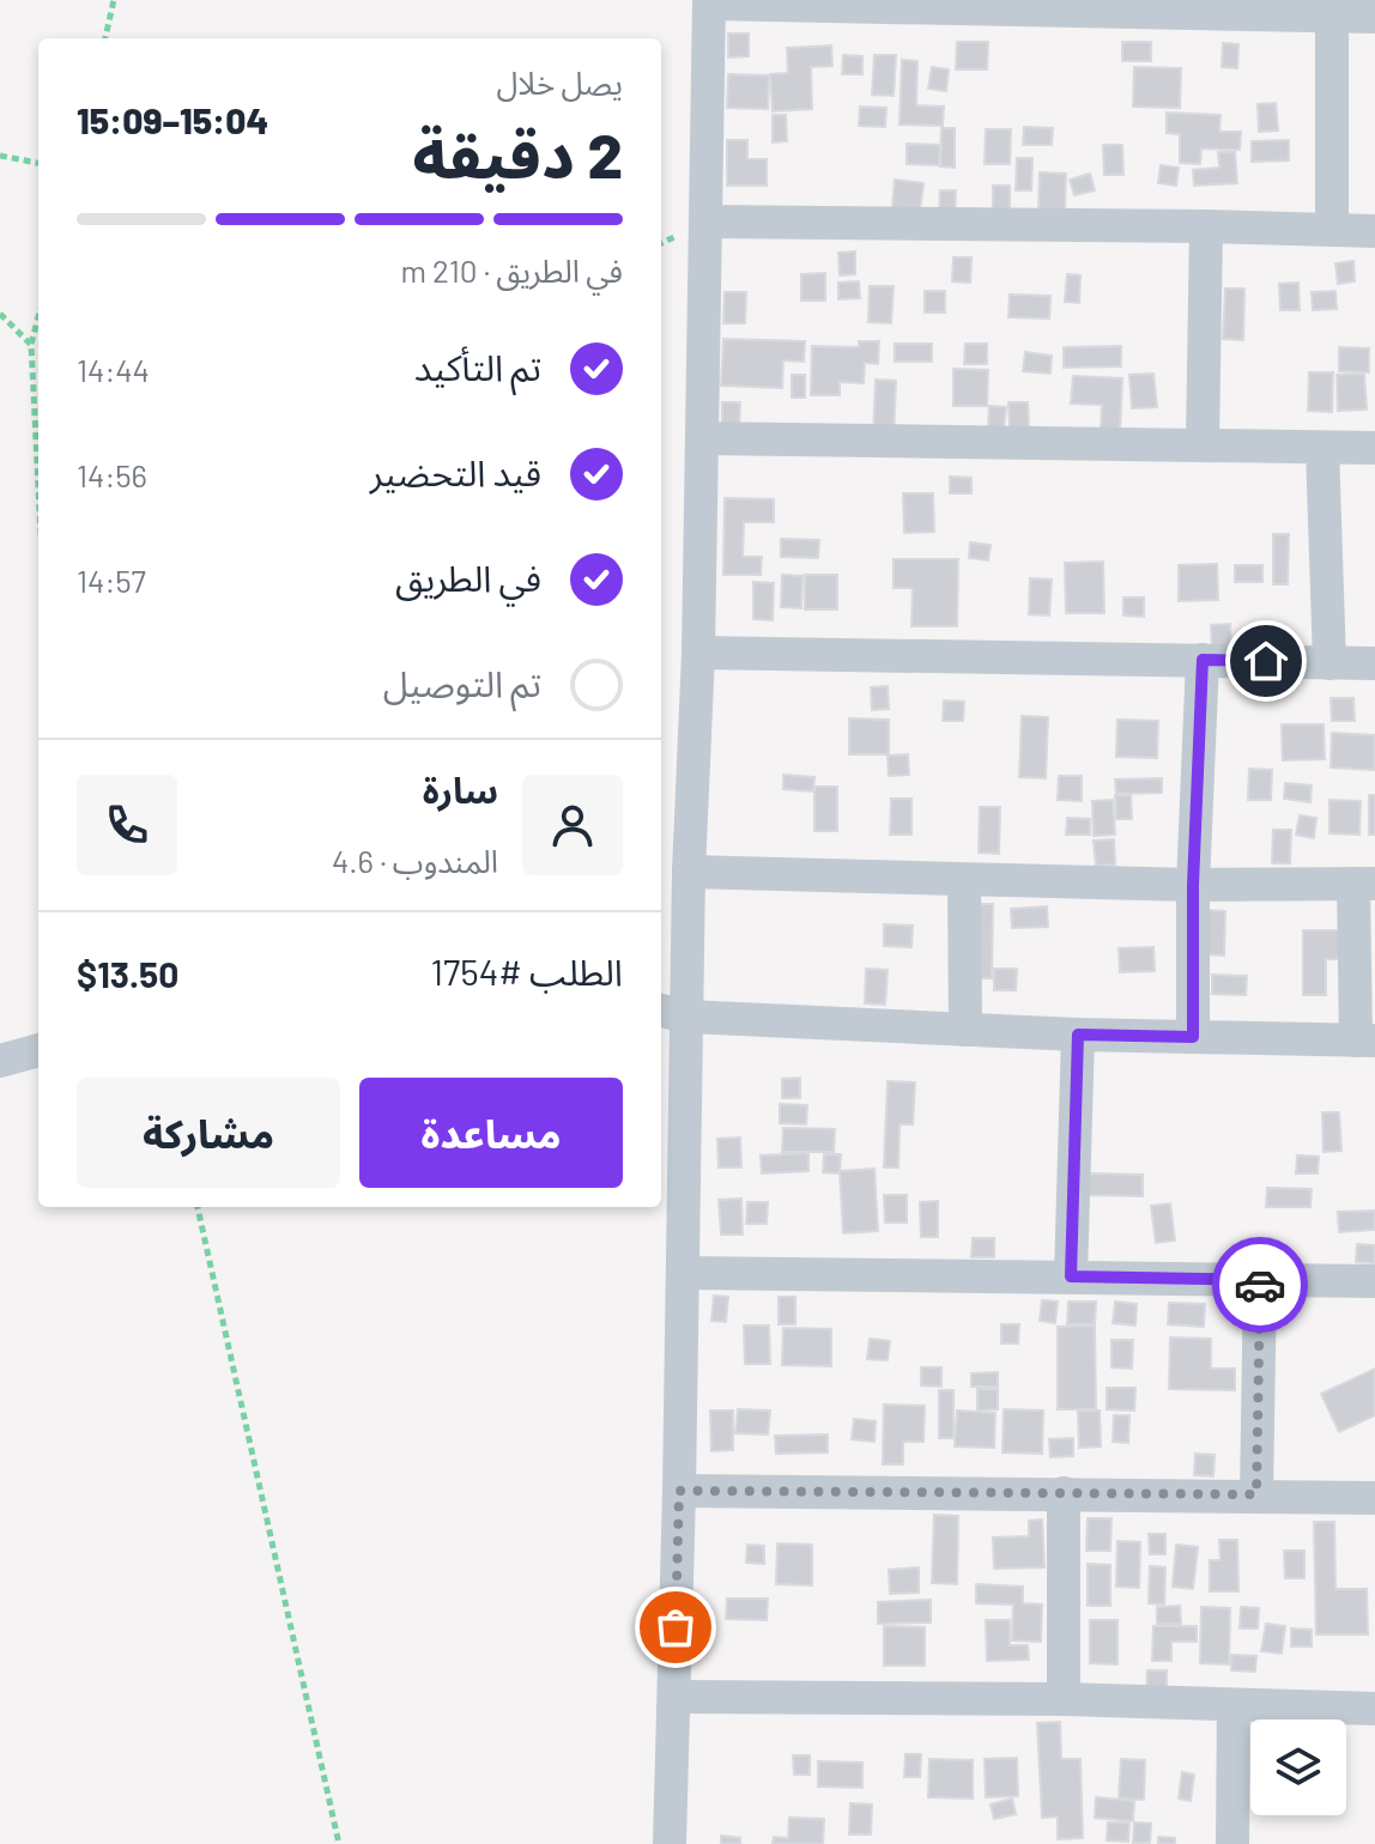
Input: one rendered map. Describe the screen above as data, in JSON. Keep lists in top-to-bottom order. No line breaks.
{"page":{"heading":["2 دقيقة","يصل خلال","15:04–15:09"],"panel":["سارة","المندوب · 4.6","الطلب #1754","$13.50"],"bar":"في الطريق · 210 m","list":[["تم التأكيد","14:44"],["قيد التحضير","14:56"],["في الطريق","14:57"],"تم التوصيل"],"buttons":["مساعدة","مشاركة"]}}
